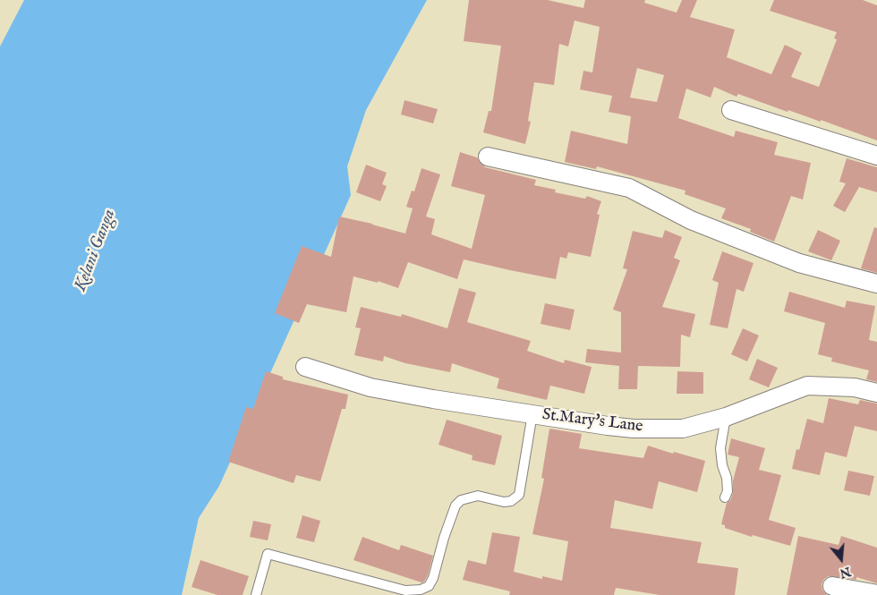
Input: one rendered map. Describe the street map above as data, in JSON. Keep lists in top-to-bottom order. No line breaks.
{"streets":{"street":["St.Mary's Lane"]},"water":["Kelani Ganga"],"north":"bottom"}
